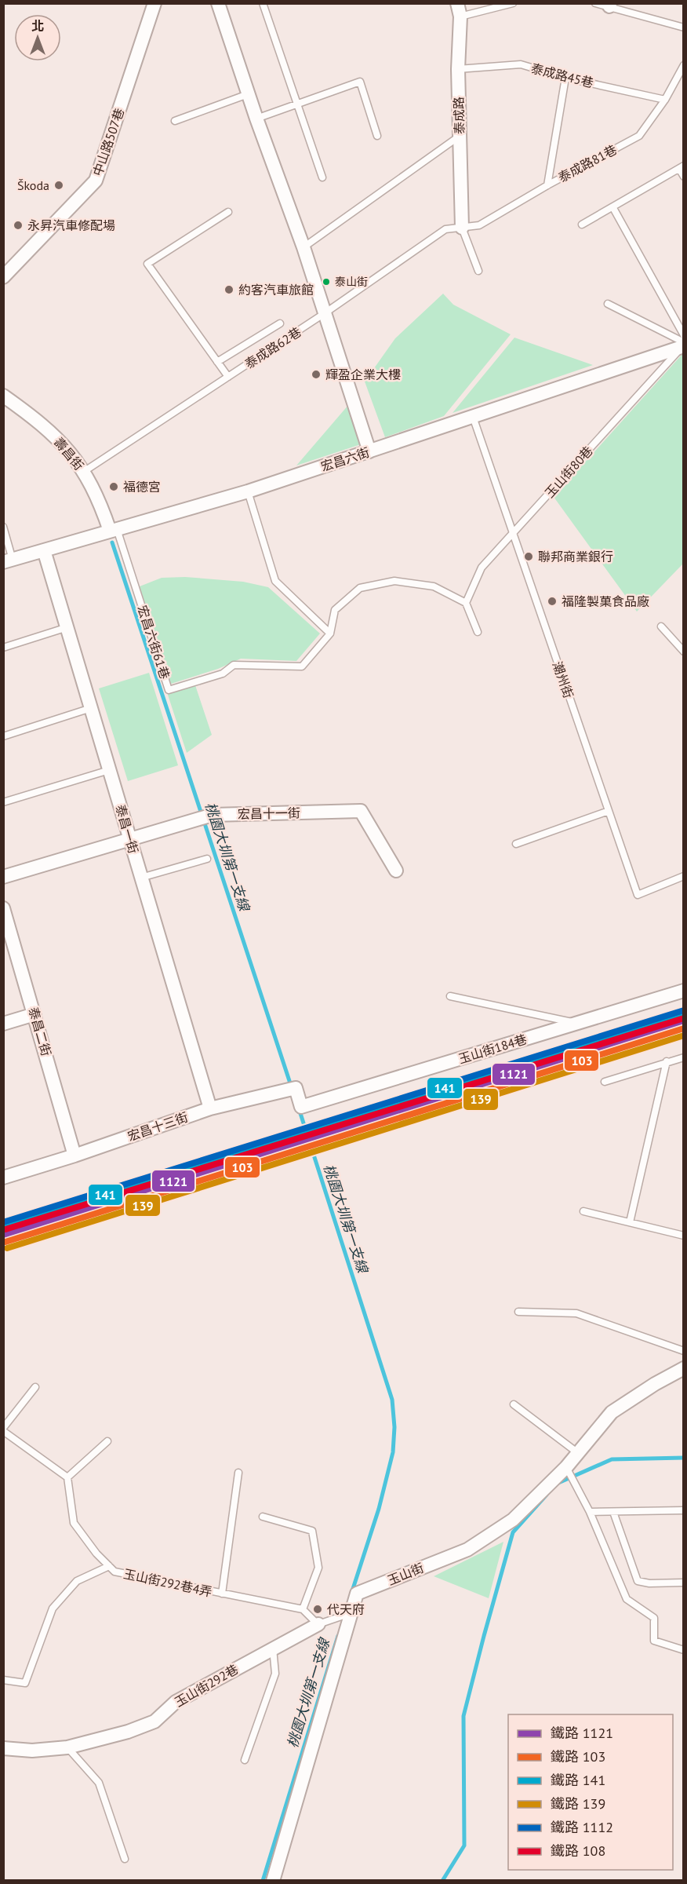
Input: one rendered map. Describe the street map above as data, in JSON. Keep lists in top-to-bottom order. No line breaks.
{"streets":{"street":["泰成路","中山路507巷","壽昌街","宏昌六街","宏昌十一街","泰昌一街","泰昌二街","玉山街184巷","宏昌十三街","玉山街","玉山街292巷"],"lane":["泰成路45巷","泰成路81巷","泰成路62巷","玉山街80巷","宏昌六街61巷","潮州街","玉山街292巷4弄"]},"crossings":[["泰成路45巷","泰成路"],["泰成路45巷","泰成路81巷"],["泰成路","泰成路81巷"],["泰成路","泰成路62巷"],["泰成路81巷","泰成路62巷"],["泰成路62巷","壽昌街"],["壽昌街","宏昌六街"],["壽昌街","宏昌六街61巷"],["宏昌六街","玉山街80巷"],["宏昌六街","宏昌六街61巷"],["宏昌六街","潮州街"],["宏昌六街","泰昌一街"],["玉山街80巷","潮州街"],["宏昌十一街","泰昌一街"],["泰昌一街","宏昌十三街"],["泰昌二街","宏昌十三街"],["玉山街184巷","宏昌十三街"],["玉山街","玉山街292巷"]],"water":["桃園大圳第一支線"],"places":["Škoda","永昇汽車修配場","泰山街","約客汽車旅館","輝盈企業大樓","福德宮","聯邦商業銀行","福隆製菓食品廠","代天府"],"lines":["rail line 1112","rail line 141","rail line 108","rail line 1121","rail line 103","rail line 139"],"legend":["鐵路 1121","鐵路 103","鐵路 141","鐵路 139","鐵路 1112","鐵路 108"],"north":"top"}
